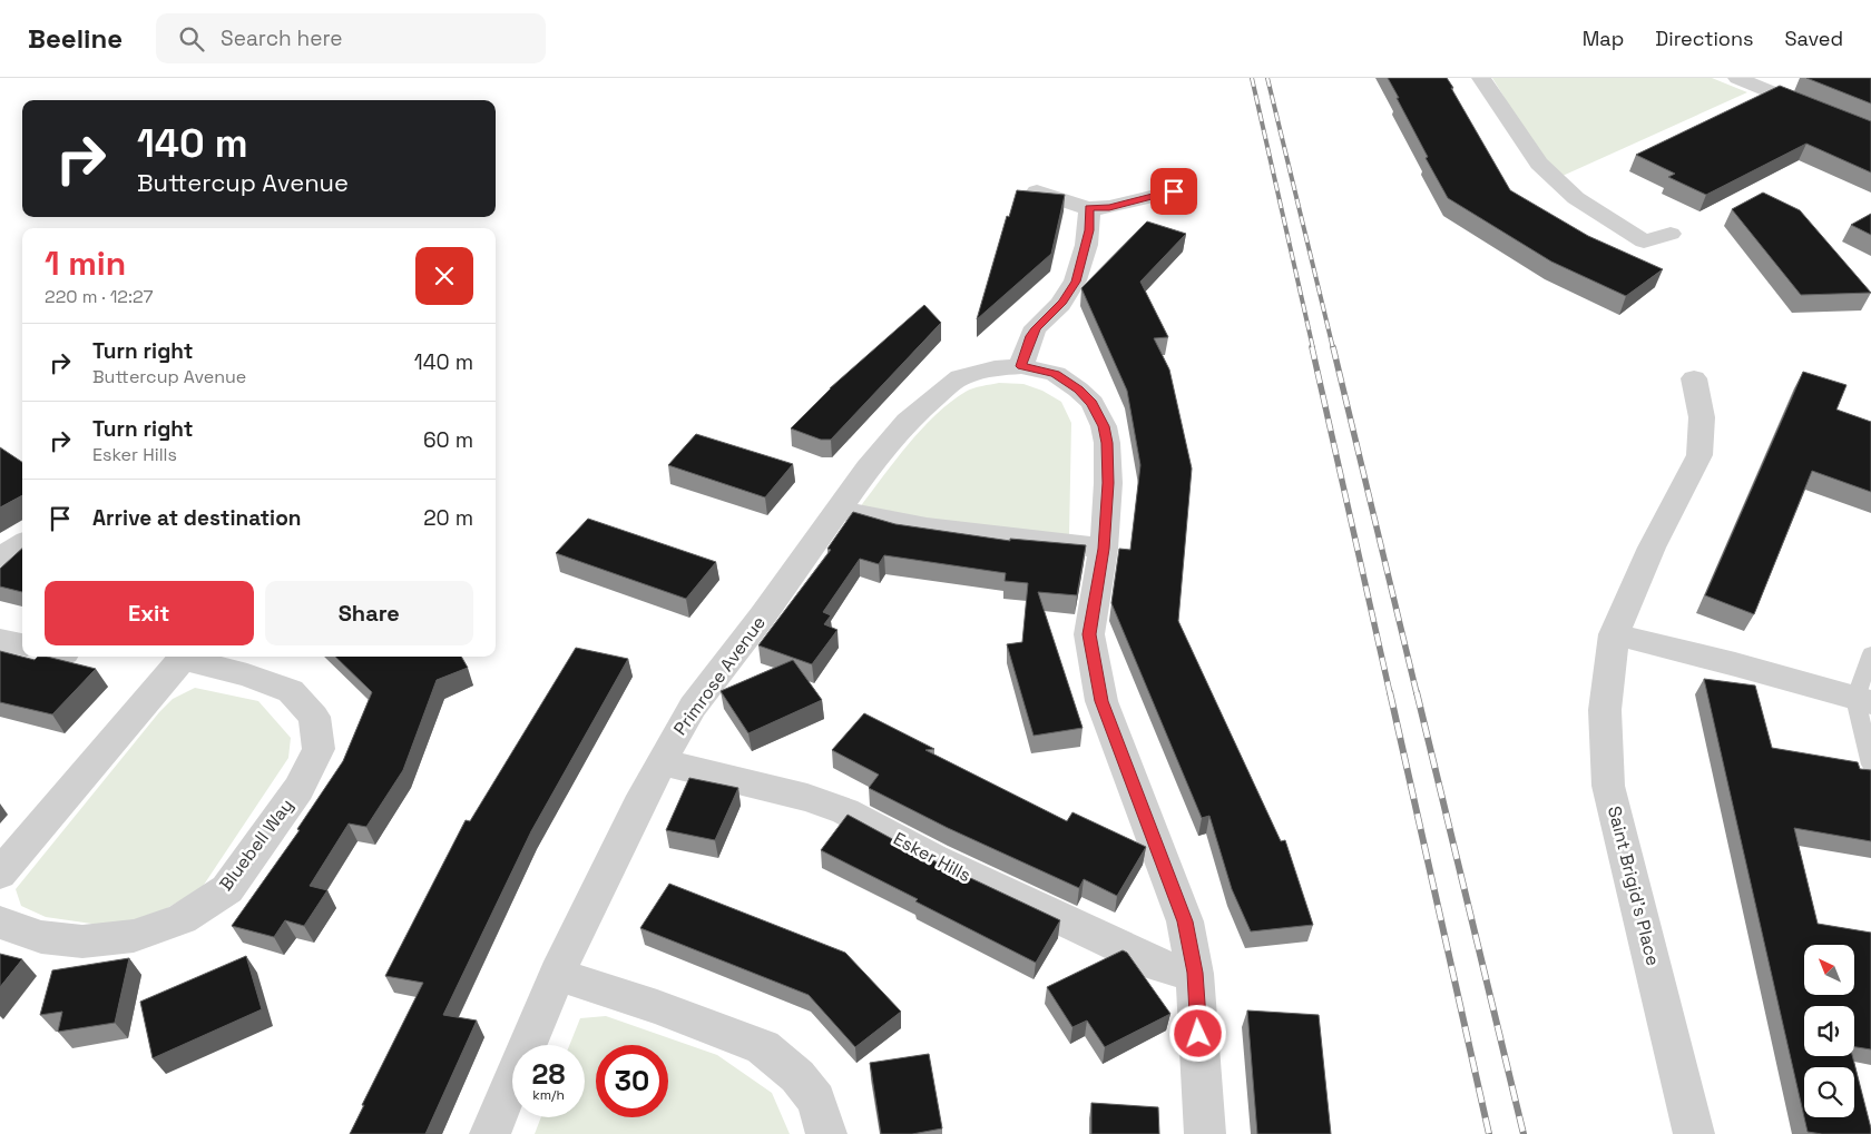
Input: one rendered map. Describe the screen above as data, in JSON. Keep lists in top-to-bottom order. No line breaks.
{"streets":{"street":["Primrose Avenue","Bluebell Way","Esker Hills","Saint Brigid's Place"]},"crossings":[["Primrose Avenue","Esker Hills"]],"north":"top left","page":{"header":"Beeline","search":"Search here","nav":["Map","Directions","Saved"],"turn":["140 m","Buttercup Avenue"],"heading":["1 min","220 m · 12:27"],"list":[{"name":"Turn right","note":"Buttercup Avenue","value":"140 m"},{"name":"Turn right","note":"Esker Hills","value":"60 m"},{"name":"Arrive at destination","value":"20 m"}],"buttons":["Exit","Share"],"speed":"28 km/h","limit":"30"}}
